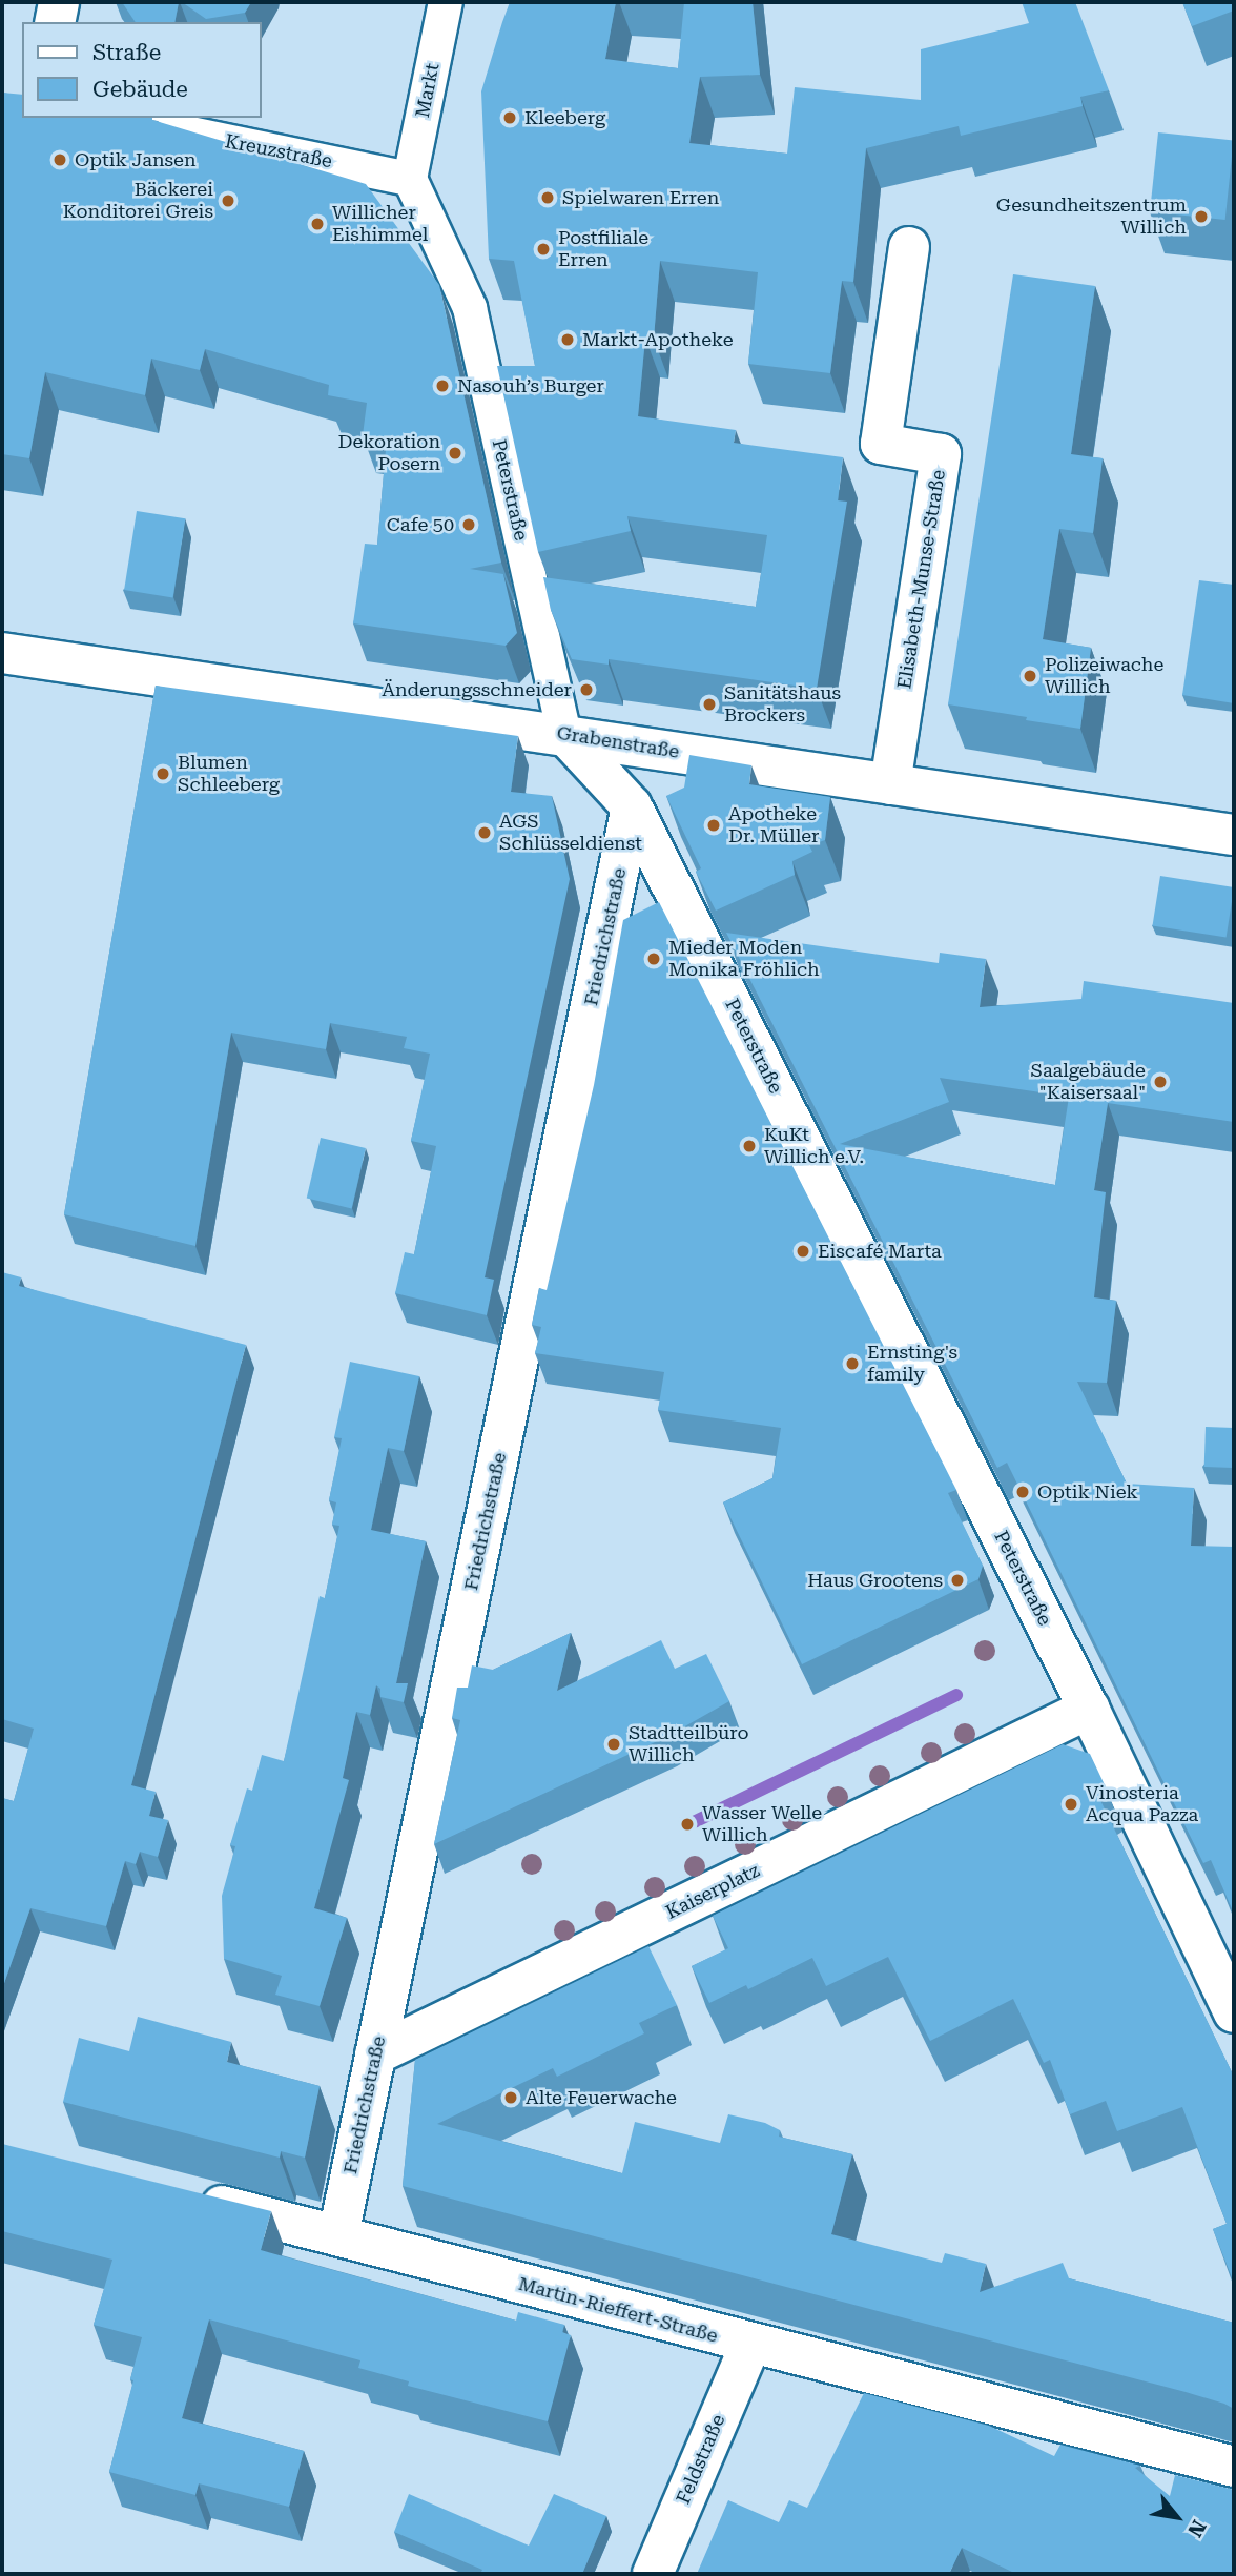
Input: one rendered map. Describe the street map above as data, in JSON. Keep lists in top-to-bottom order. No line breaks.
{"streets":{"street":["Markt","Kreuzstraße","Peterstraße","Elisabeth-Munse-Straße","Grabenstraße","Friedrichstraße","Kaiserplatz","Martin-Rieffert-Straße","Feldstraße"]},"crossings":[["Markt","Kreuzstraße"],["Markt","Peterstraße"],["Kreuzstraße","Peterstraße"],["Peterstraße","Grabenstraße"],["Peterstraße","Friedrichstraße"],["Peterstraße","Kaiserplatz"],["Elisabeth-Munse-Straße","Grabenstraße"],["Friedrichstraße","Kaiserplatz"],["Friedrichstraße","Martin-Rieffert-Straße"],["Martin-Rieffert-Straße","Feldstraße"]],"places":["Kleeberg","Optik Jansen","Spielwaren Erren","Bäckerei Konditorei Greis","Gesundheitszentrum Willich","Willicher Eishimmel","Postfiliale Erren","Markt-Apotheke","Nasouh’s Burger","Dekoration Posern","Cafe 50","Polizeiwache Willich","Änderungsschneider","Sanitätshaus Brockers","Blumen Schleeberg","Apotheke Dr. Müller","AGS Schlüsseldienst","Mieder Moden Monika Fröhlich","Saalgebäude \"Kaisersaal\"","KuKt Willich e.V.","Eiscafé Marta","Ernsting's family","Optik Niek","Haus Grootens","Stadtteilbüro Willich","Vinosteria Acqua Pazza","Wasser Welle Willich","Alte Feuerwache"],"legend":["Straße","Gebäude"],"north":"bottom right"}
